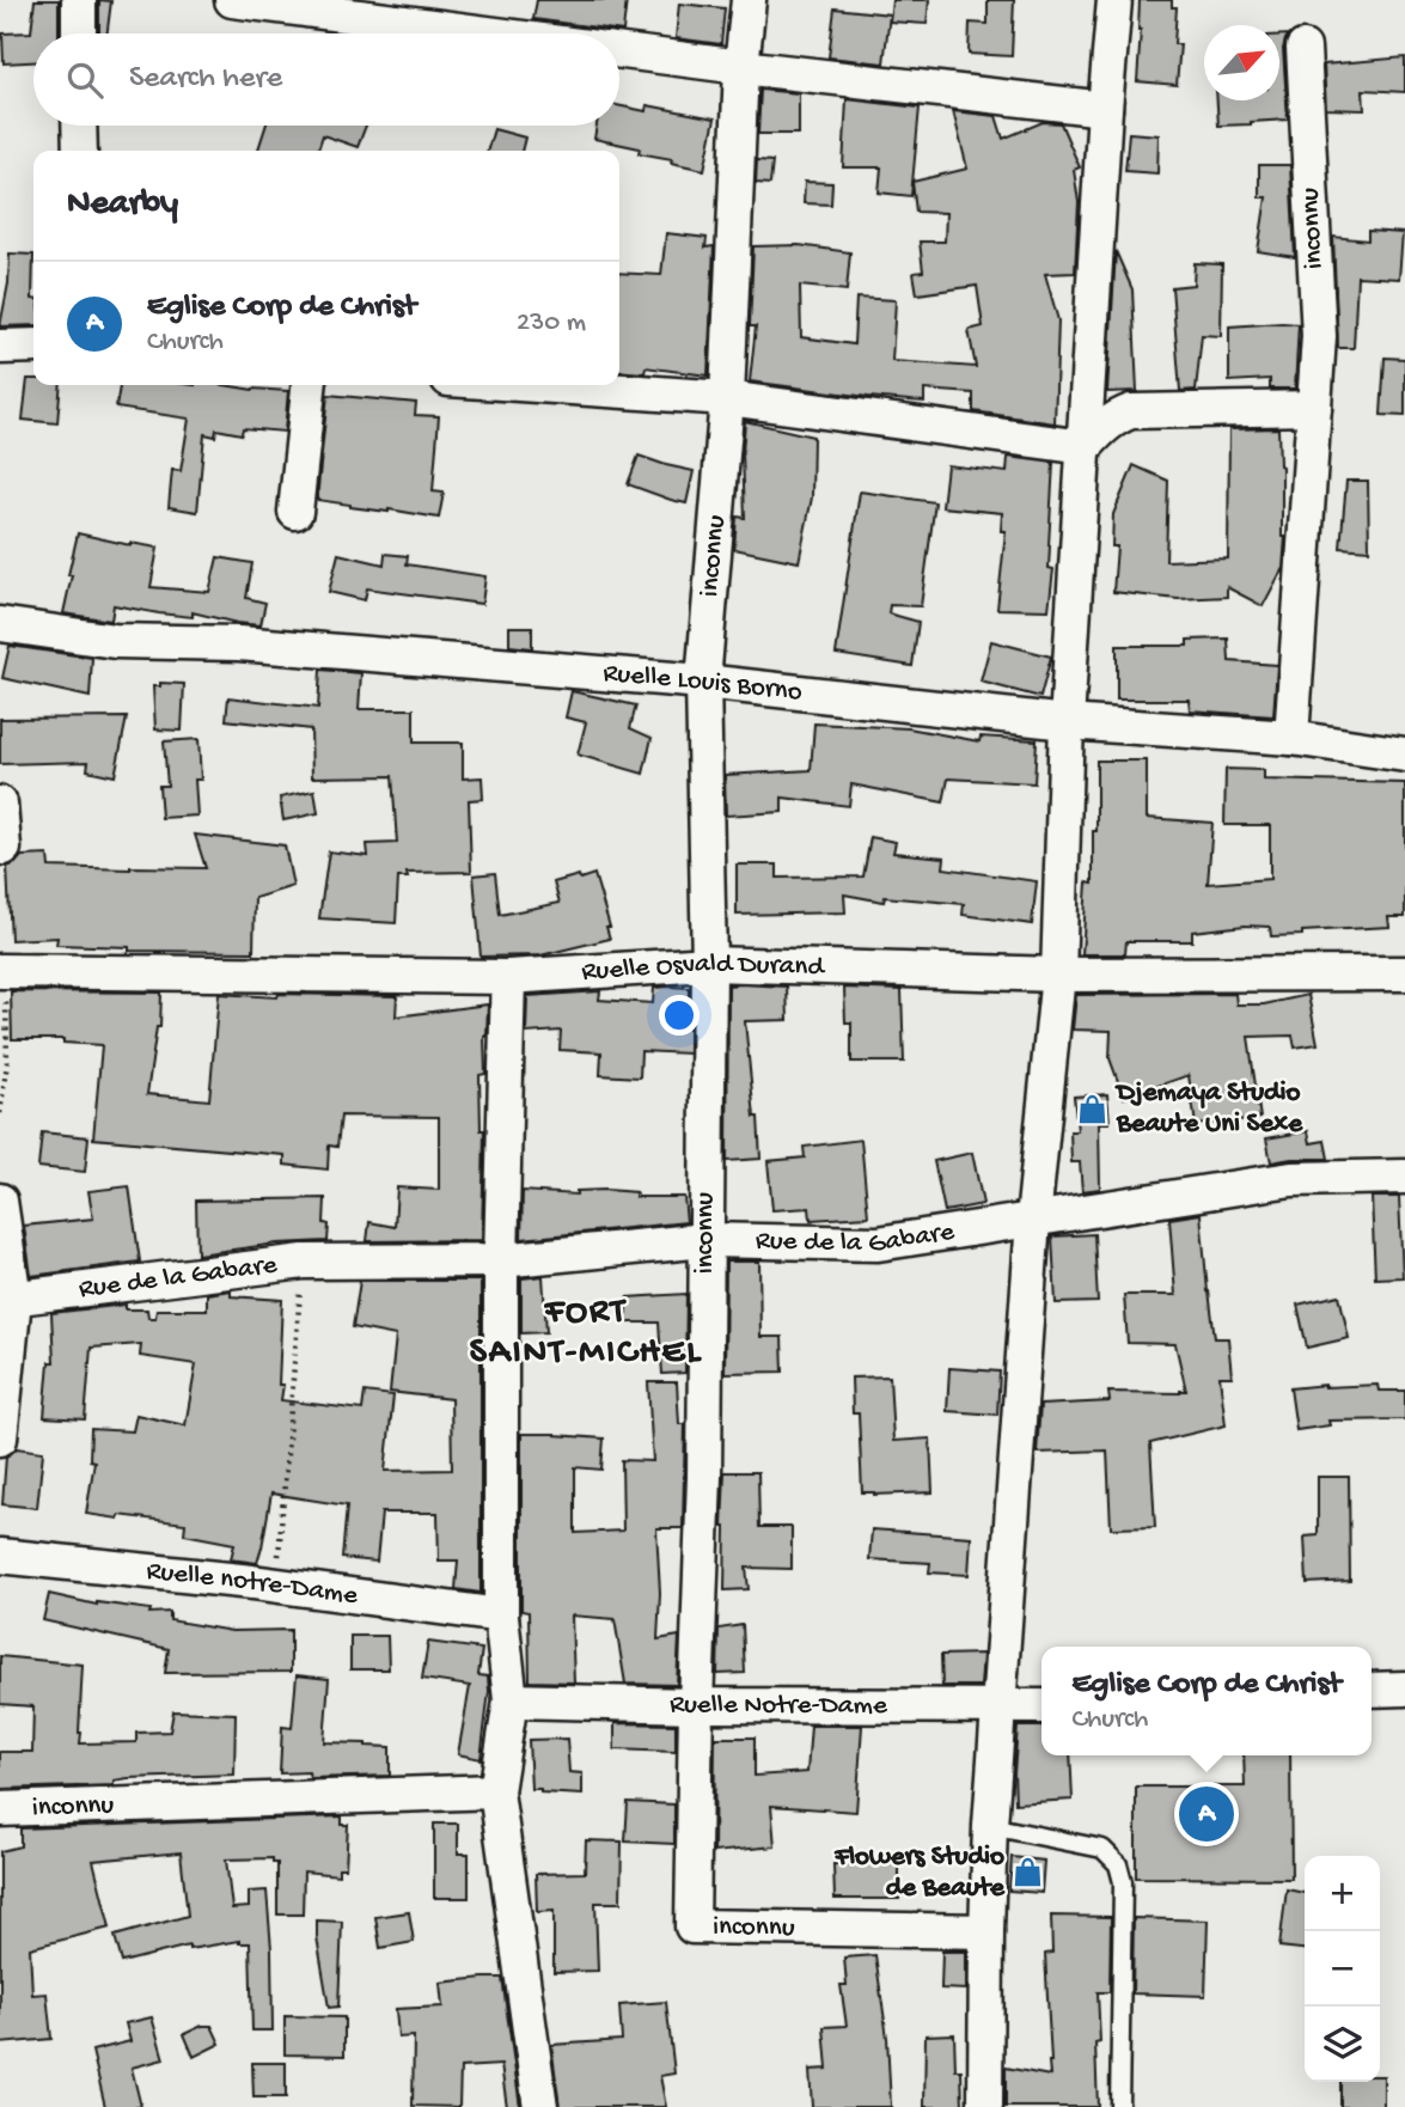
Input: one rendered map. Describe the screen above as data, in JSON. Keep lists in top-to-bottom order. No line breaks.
{"streets":{"street":["inconnu","Ruelle Louis Borno","Ruelle Osvald Durand","Rue de la Gabare","Ruelle notre-Dame","Ruelle Notre-Dame"]},"crossings":[["inconnu","Ruelle Louis Borno"],["inconnu","Ruelle Osvald Durand"],["inconnu","Rue de la Gabare"],["inconnu","Ruelle Notre-Dame"]],"districts":["FORT SAINT-MICHEL"],"places":{"shop":["Djemaya Studio Beaute Uni Sexe","Flowers Studio de Beaute"]},"north":"top right","page":{"search":"Search here","heading":"Nearby","list":[{"mark":"A","name":"Eglise Corp de Christ","note":"Church","value":"230 m"}],"popup":["Eglise Corp de Christ","Church"],"pins":"A","map_buttons":["+","−"]}}
